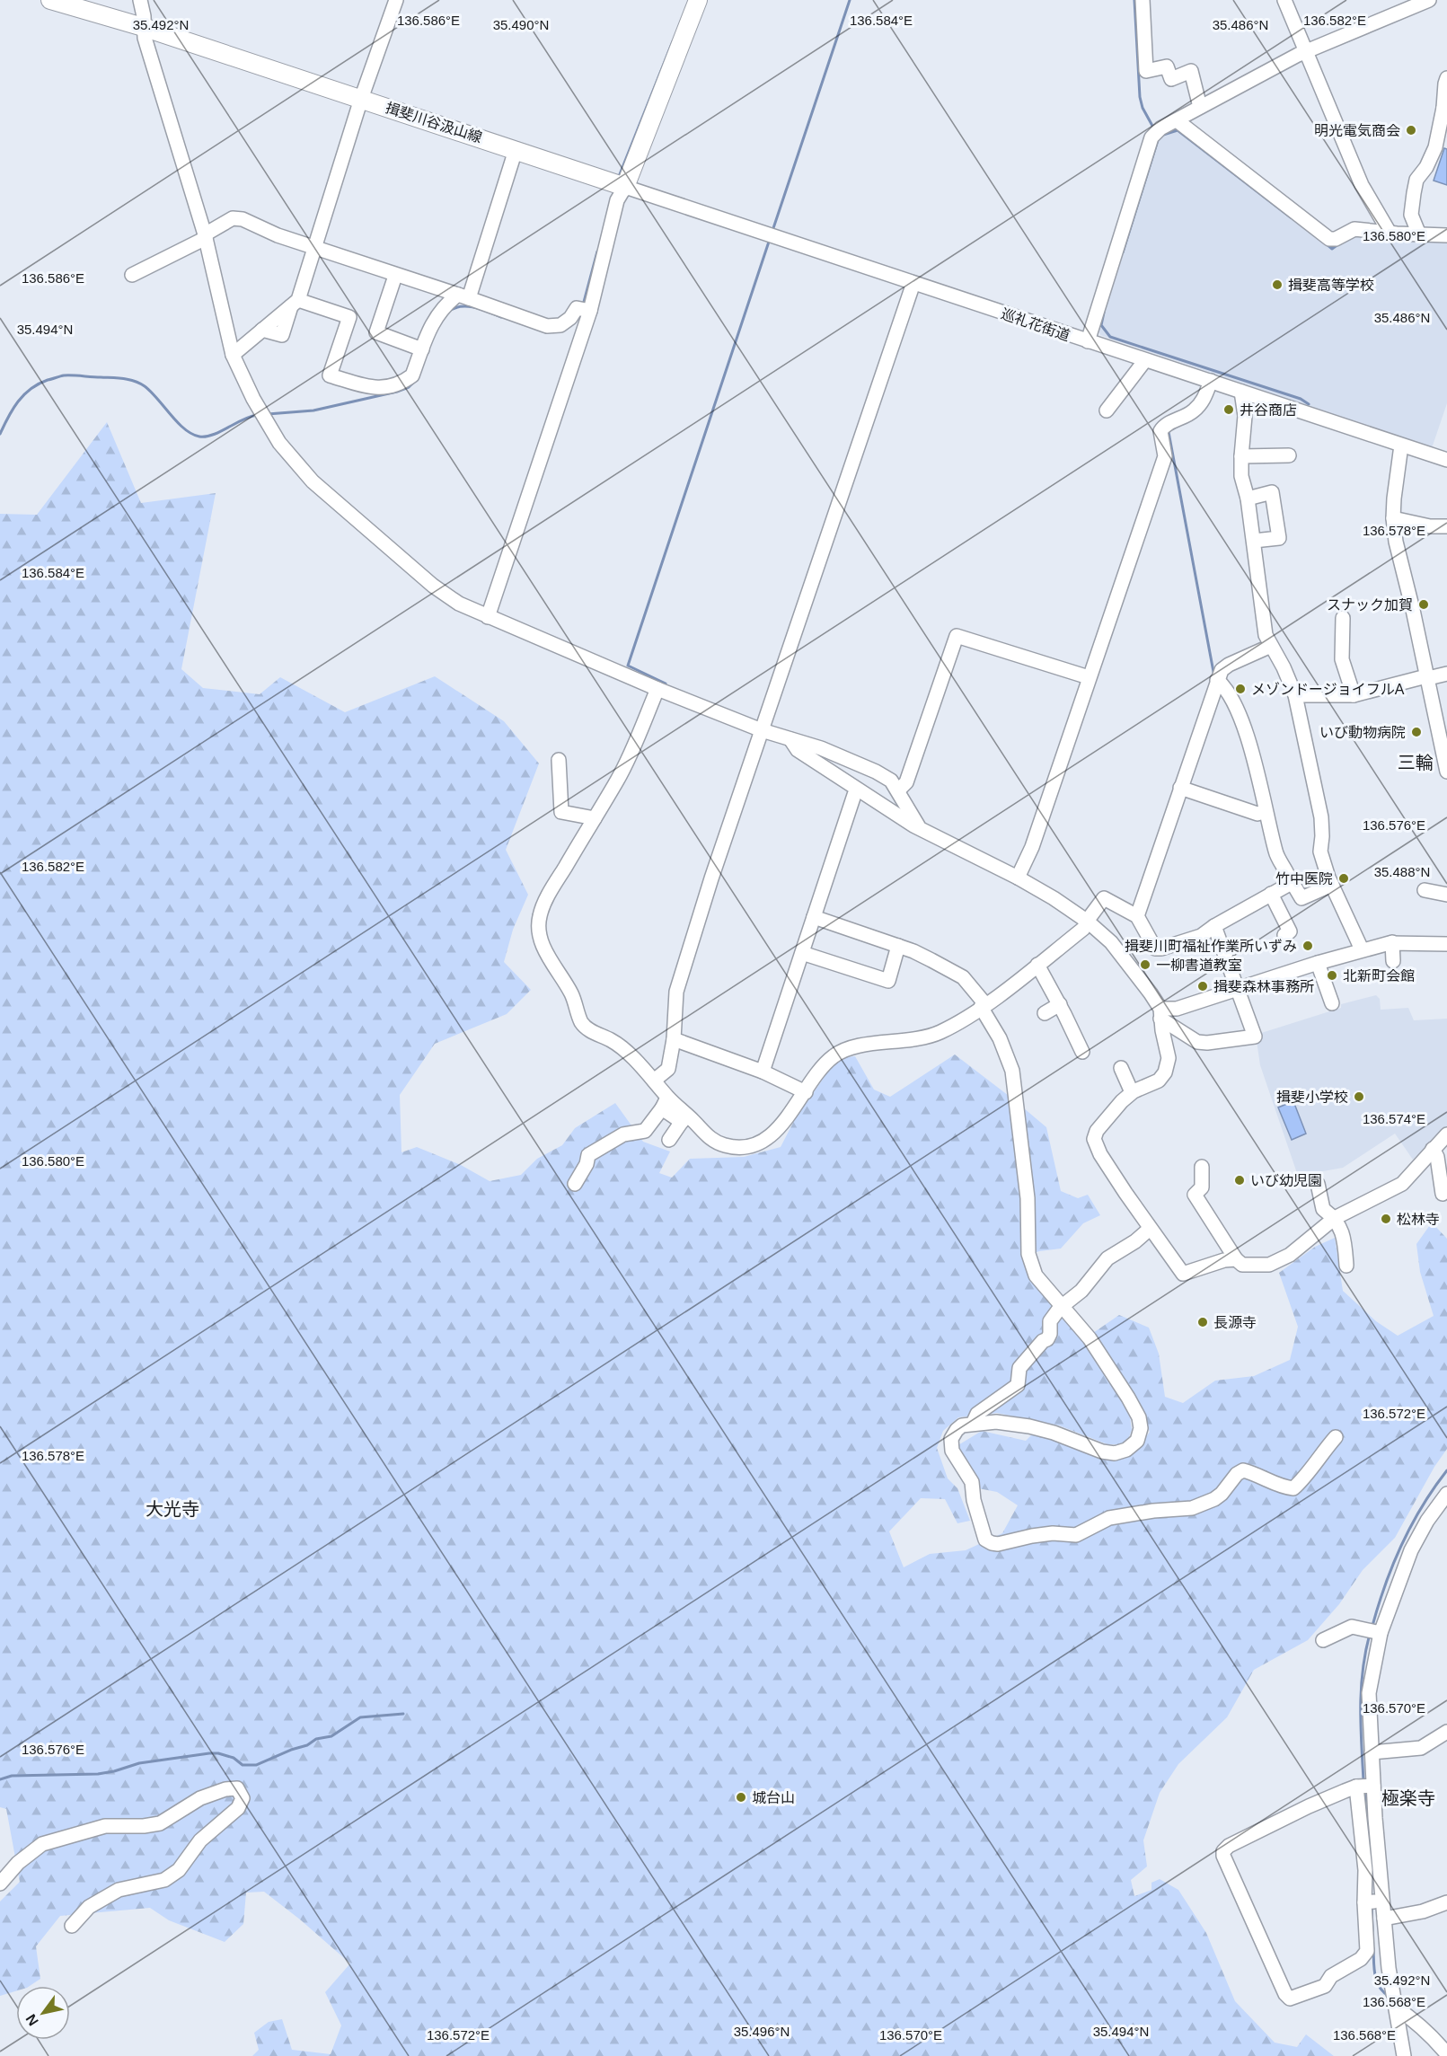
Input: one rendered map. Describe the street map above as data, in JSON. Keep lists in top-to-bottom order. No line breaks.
{"streets":{"main road":["揖斐川谷汲山線"],"street":["巡礼花街道"]},"crossings":[["揖斐川谷汲山線","巡礼花街道"]],"districts":["三輪","大光寺","極楽寺"],"places":["明光電気商会","揖斐高等学校","井谷商店","スナック加賀","メゾンドージョイフルA","いび動物病院","竹中医院","揖斐川町福祉作業所いずみ","一柳書道教室","北新町会館","揖斐森林事務所","揖斐小学校","いび幼児園","松林寺","長源寺","城台山"],"north":"bottom left","coordinates":["136.586°E","136.584°E","136.582°E","35.486°N","35.492°N","35.490°N","136.580°E","35.494°N","136.578°E","136.576°E","35.488°N","136.574°E","136.572°E","136.570°E","136.568°E","35.496°N"]}
